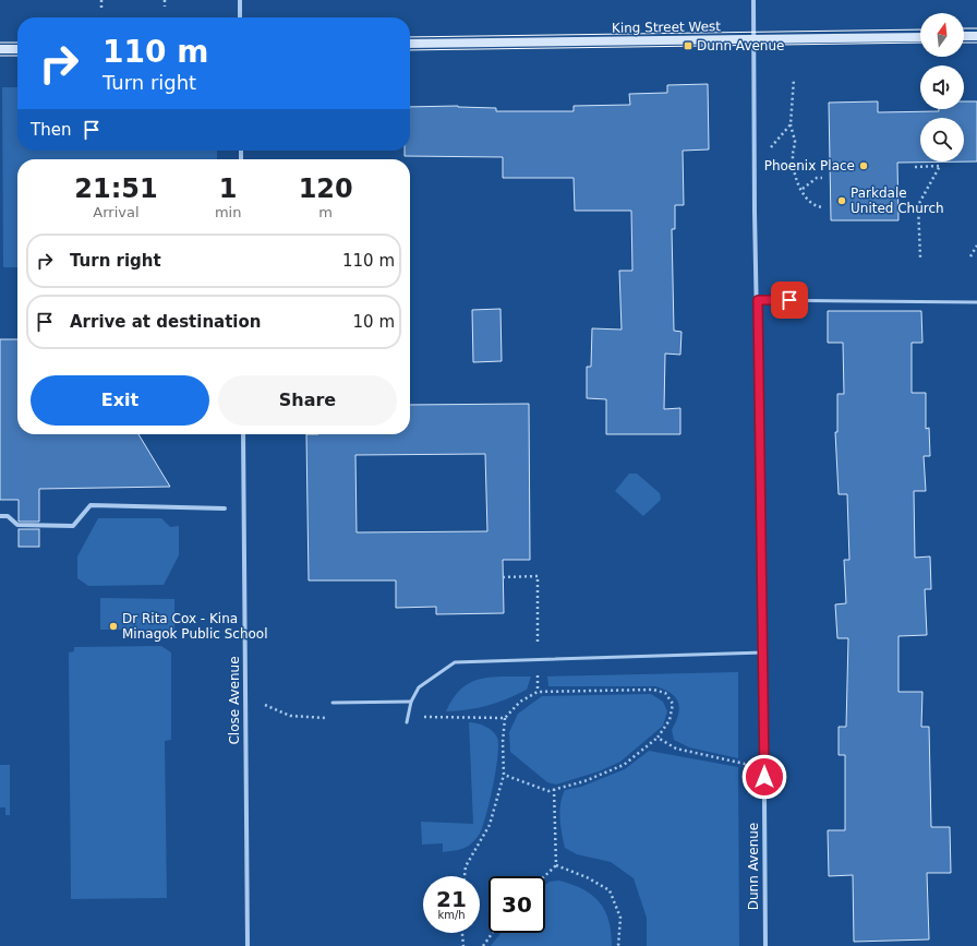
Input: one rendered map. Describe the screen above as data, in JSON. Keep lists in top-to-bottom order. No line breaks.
{"streets":{"main road":["King Street West"],"street":["Close Avenue","Dunn Avenue"]},"crossings":[["King Street West","Dunn Avenue"]],"places":{"transit":["Dunn Avenue"],"other":["Phoenix Place","Parkdale United Church","Dr Rita Cox - Kina Minagok Public School"]},"north":"top","page":{"turn":["110 m","Turn right"],"then":"Then","eta":["21:51","Arrival","1","min","120","m"],"list":[{"name":"Turn right","value":"110 m"},{"name":"Arrive at destination","value":"10 m"}],"buttons":["Exit","Share"],"speed":"21 km/h","limit":"30"}}
